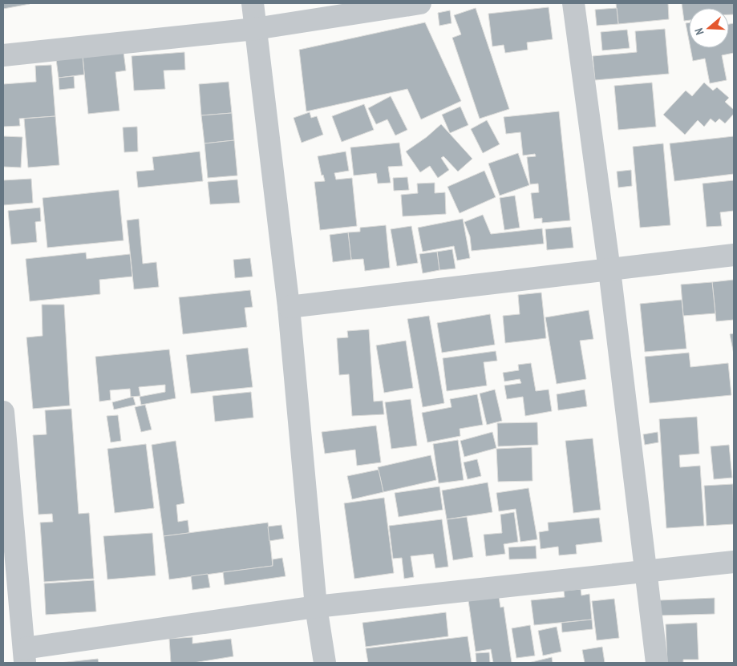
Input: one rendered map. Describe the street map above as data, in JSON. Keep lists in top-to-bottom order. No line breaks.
{"north":"left"}
